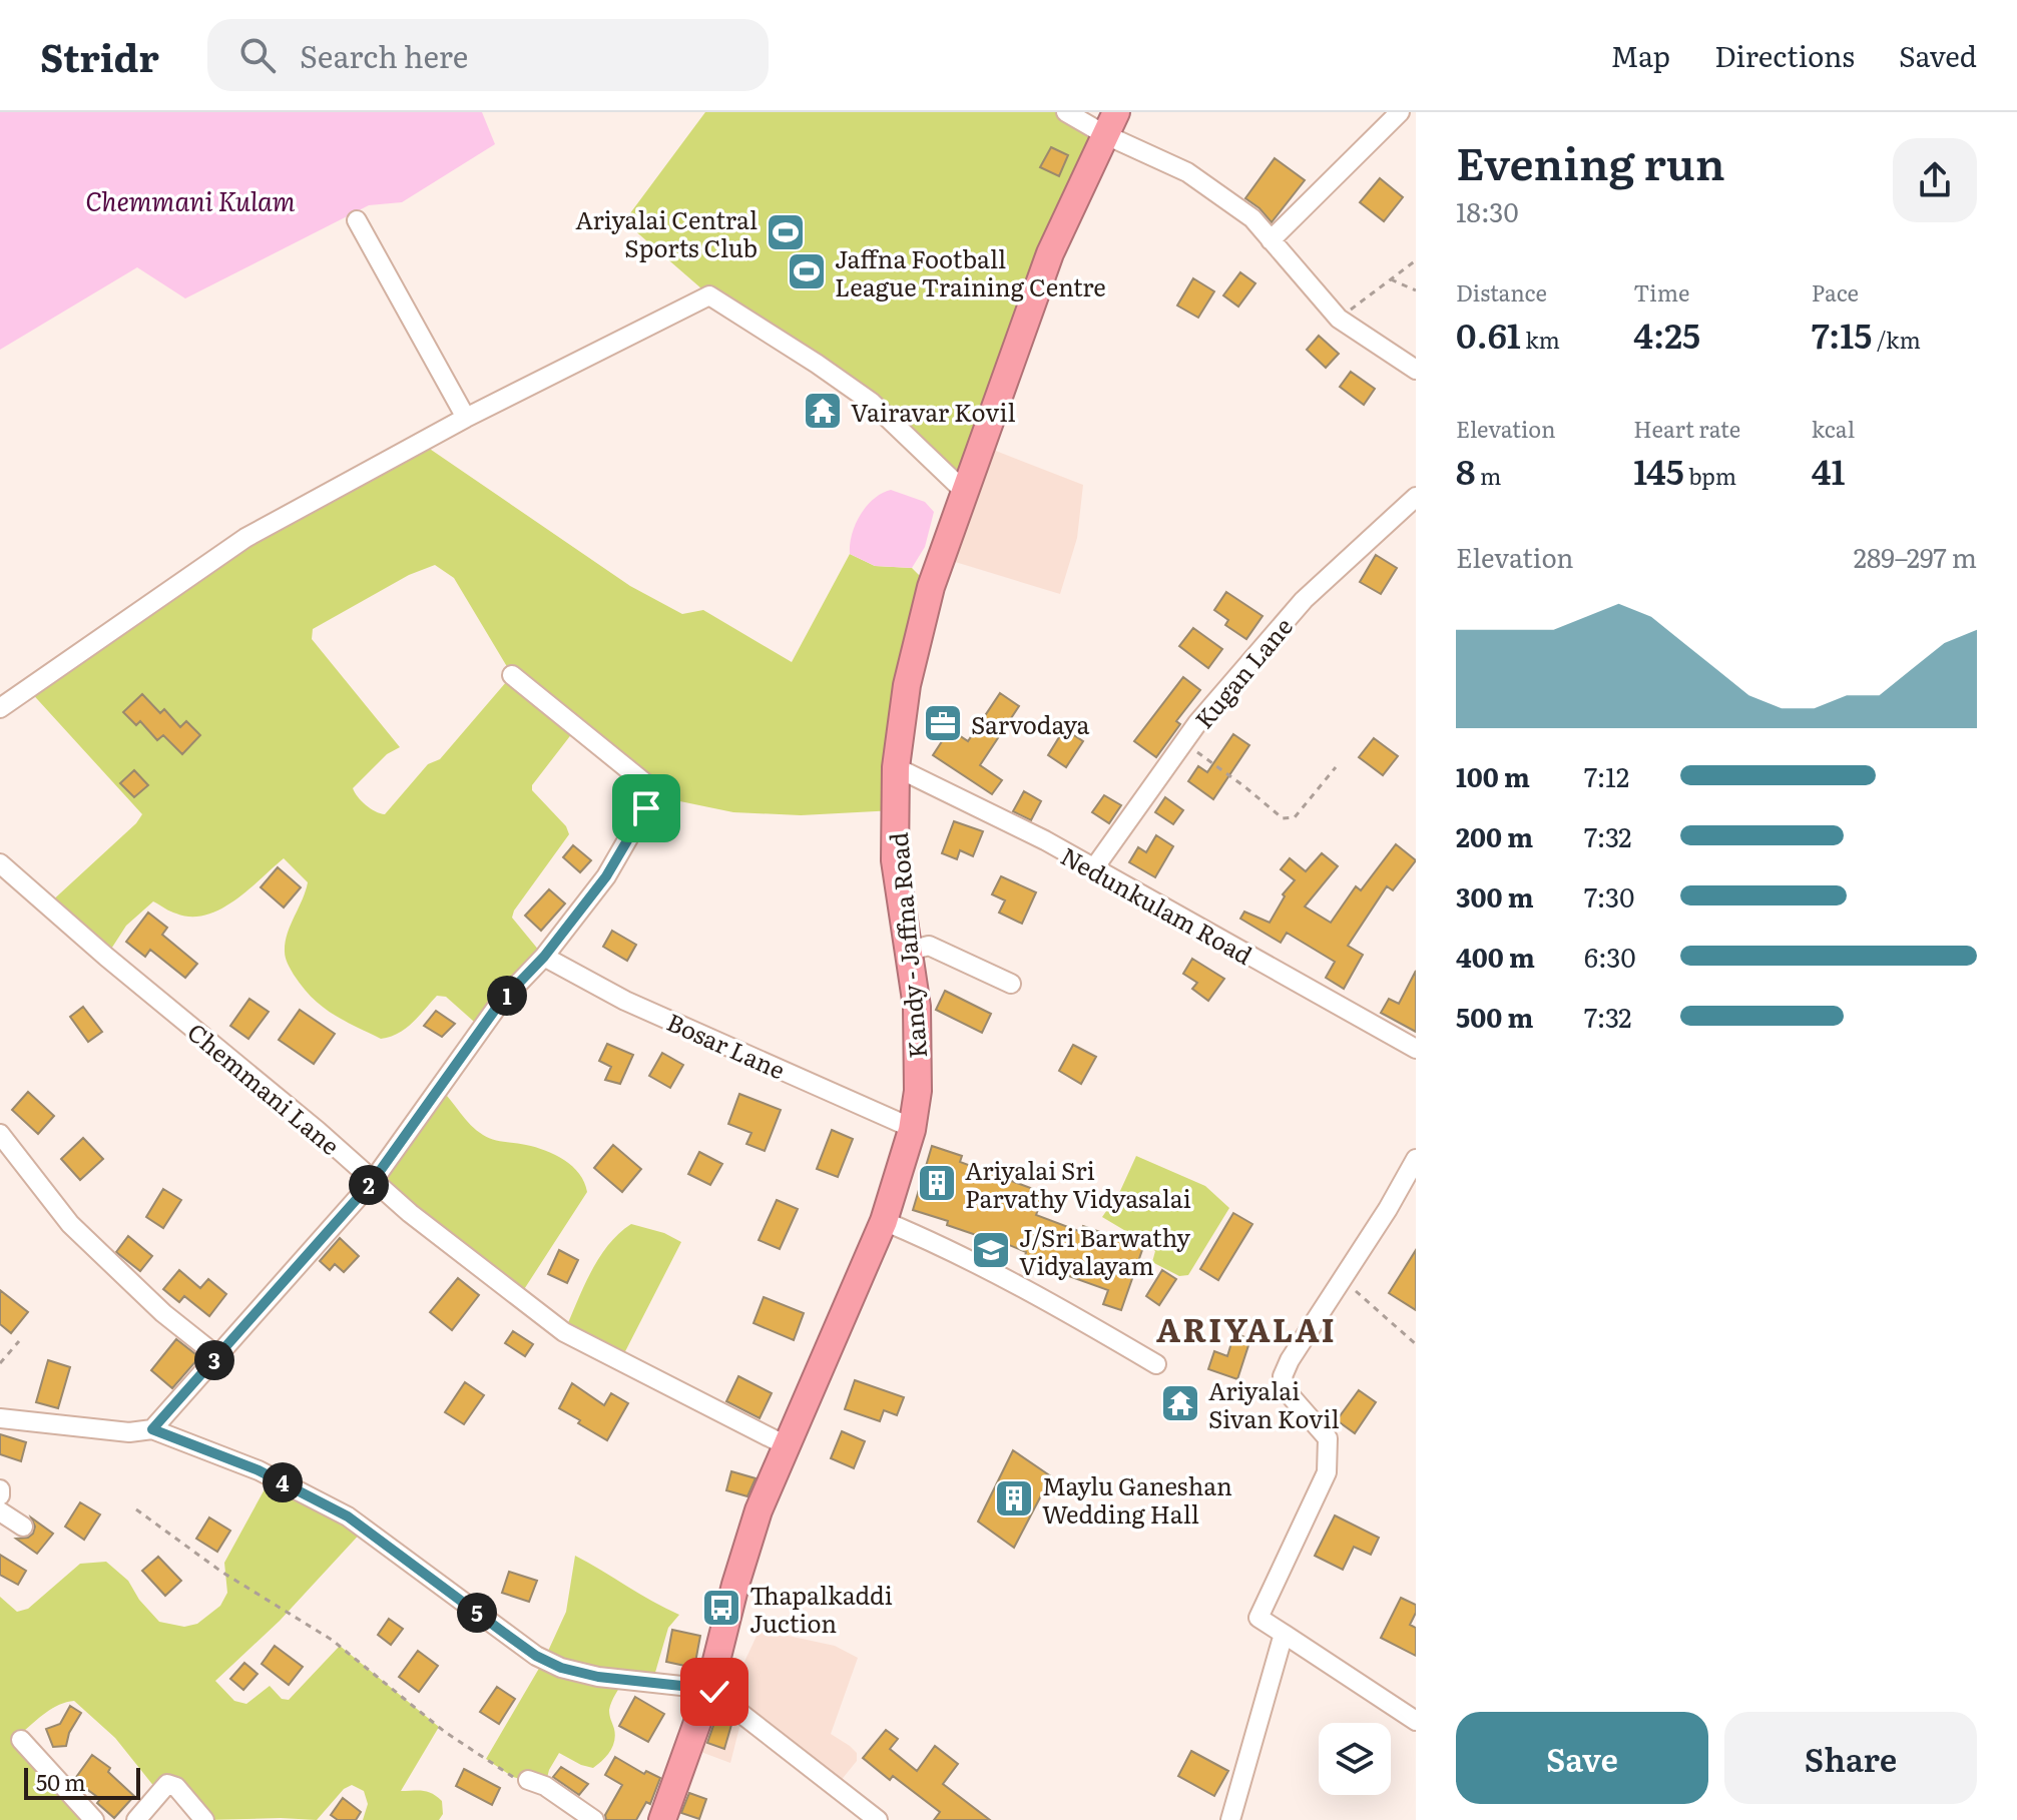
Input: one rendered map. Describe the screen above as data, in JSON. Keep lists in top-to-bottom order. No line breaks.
{"streets":{"highway":["Kandy - Jaffna Road"],"street":["Kugan Lane","Nedunkulam Road","Bosar Lane","Chemmani Lane"]},"crossings":[["Kugan Lane","Nedunkulam Road"],["Nedunkulam Road","Kandy - Jaffna Road"],["Kandy - Jaffna Road","Bosar Lane"],["Kandy - Jaffna Road","Chemmani Lane"]],"districts":["ARIYALAI"],"water":["Chemmani Kulam"],"places":{"sports":["Ariyalai Central Sports Club","Jaffna Football League Training Centre"],"temple":["Vairavar Kovil","Ariyalai Sivan Kovil"],"office":["Sarvodaya"],"building":["Ariyalai Sri Parvathy Vidyasalai","Maylu Ganeshan Wedding Hall"],"school or university":["J/Sri Barwathy Vidyalayam"],"bus stop":["Thapalkaddi Juction"]},"scale_bar":"50 m","page":{"header":"Stridr","search":"Search here","nav":["Map","Directions","Saved"],"heading":["Evening run","18:30"],"stats":[["Distance","0.61 km"],["Time","4:25"],["Pace","7:15 /km"],["Elevation","8 m"],["Heart rate","145 bpm"],["kcal","41"]],"chart":["Elevation","289–297 m"],"list":[{"name":"100 m","note":"7:12"},{"name":"200 m","note":"7:32"},{"name":"300 m","note":"7:30"},{"name":"400 m","note":"6:30"},{"name":"500 m","note":"7:32"}],"pins":["1","2","3","4","5"],"buttons":["Save","Share"],"scale":"50 m"}}
